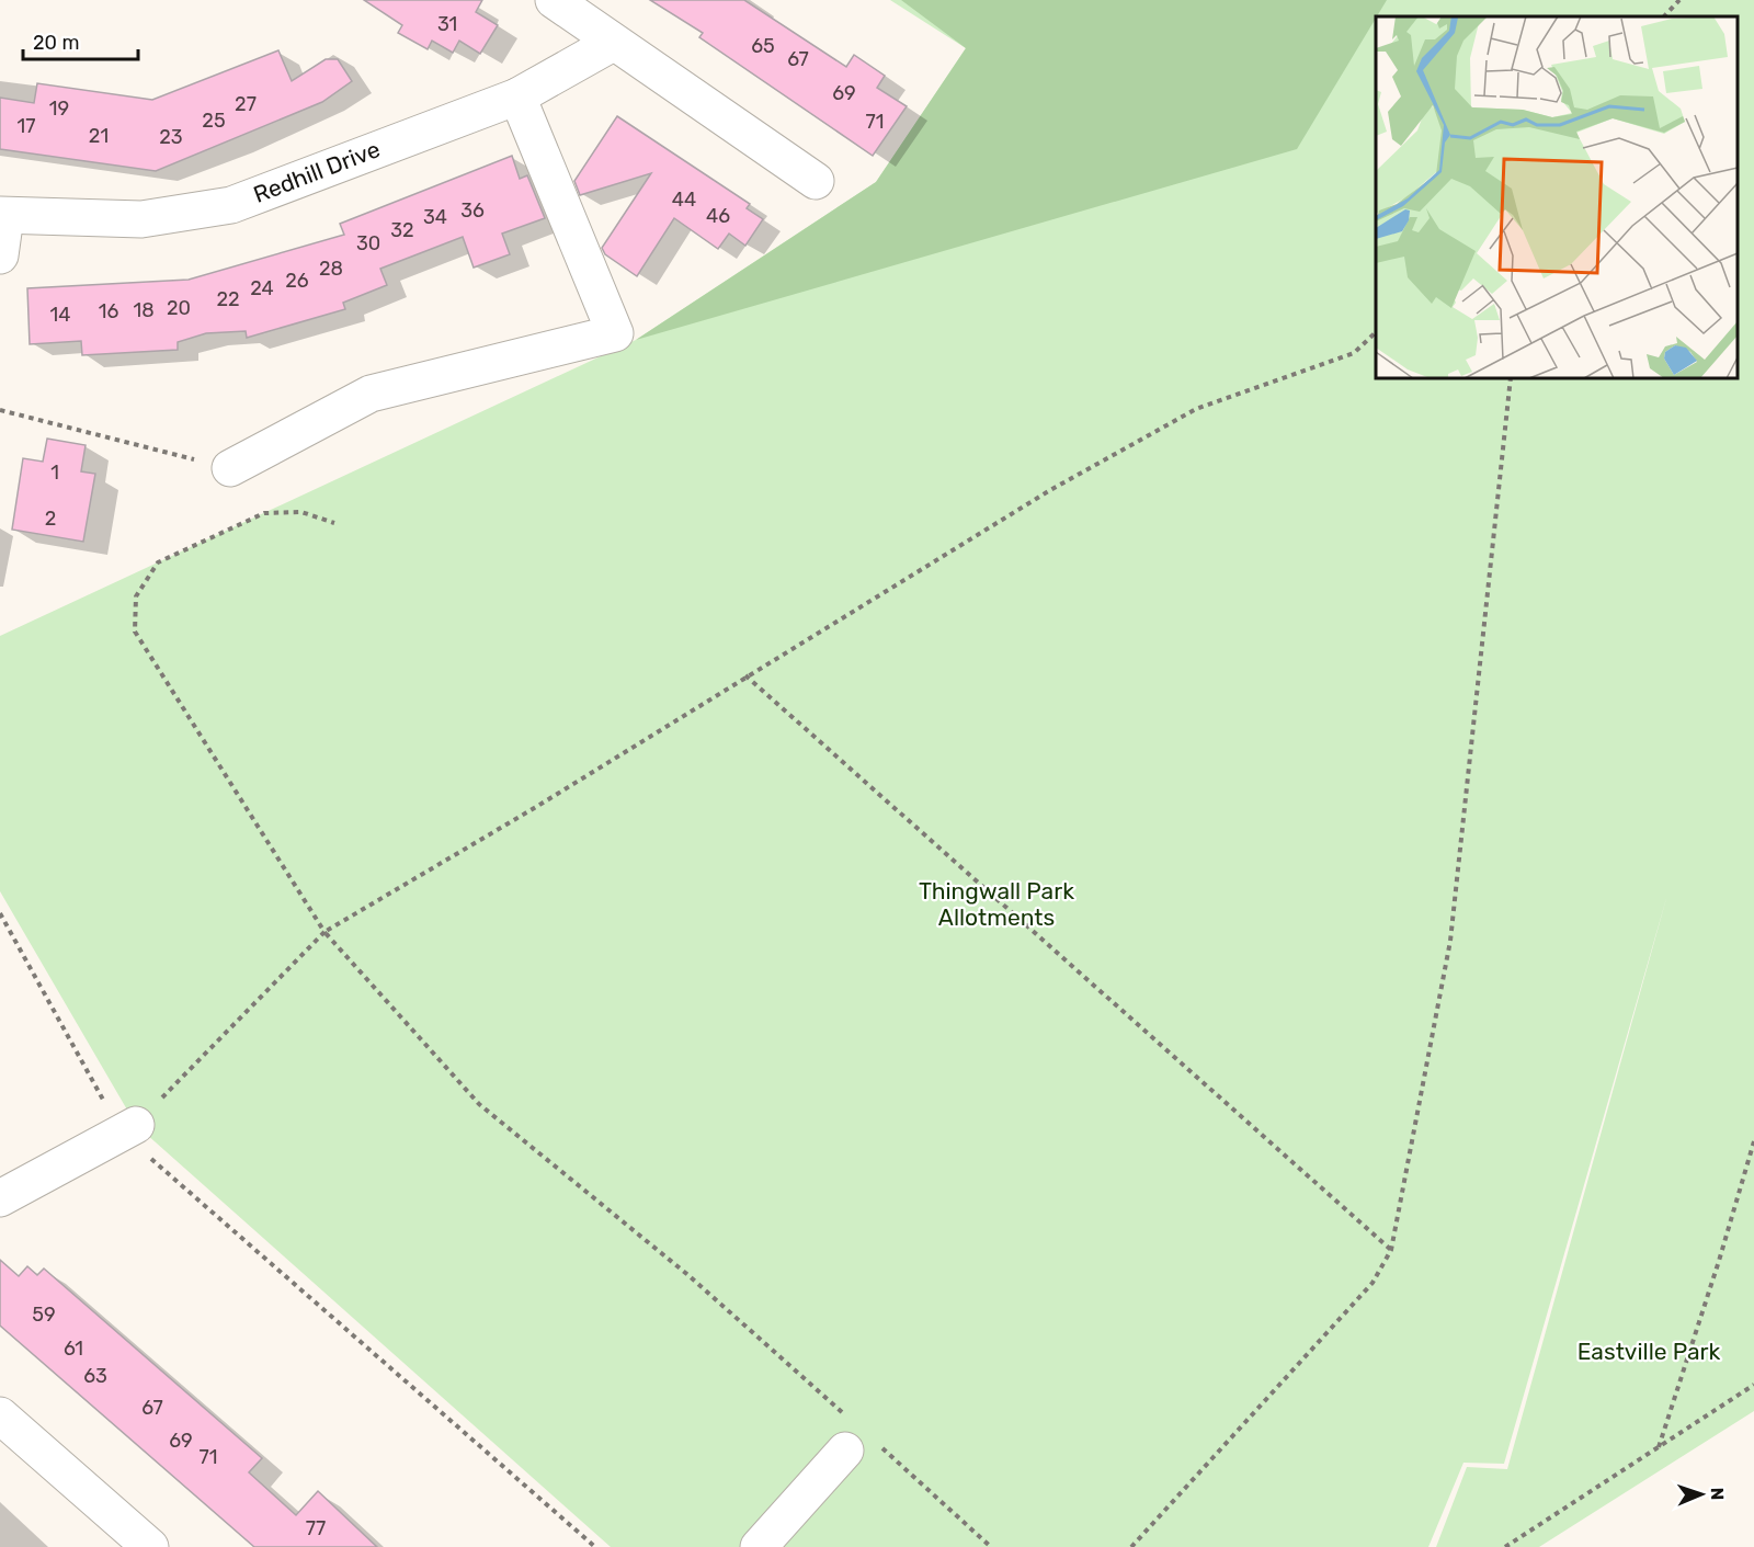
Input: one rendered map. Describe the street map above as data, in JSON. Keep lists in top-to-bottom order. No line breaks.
{"streets":{"street":["Redhill Drive"]},"parks":["Thingwall Park Allotments","Eastville Park"],"house_numbers":["31","65","67","69","27","19","25","71","17","21","23","44","36","46","34","32","30","28","26","24","22","20","18","16","14","1","2","59","61","63","67","69","71","77"],"scale_bar":"20 m","north":"right"}
